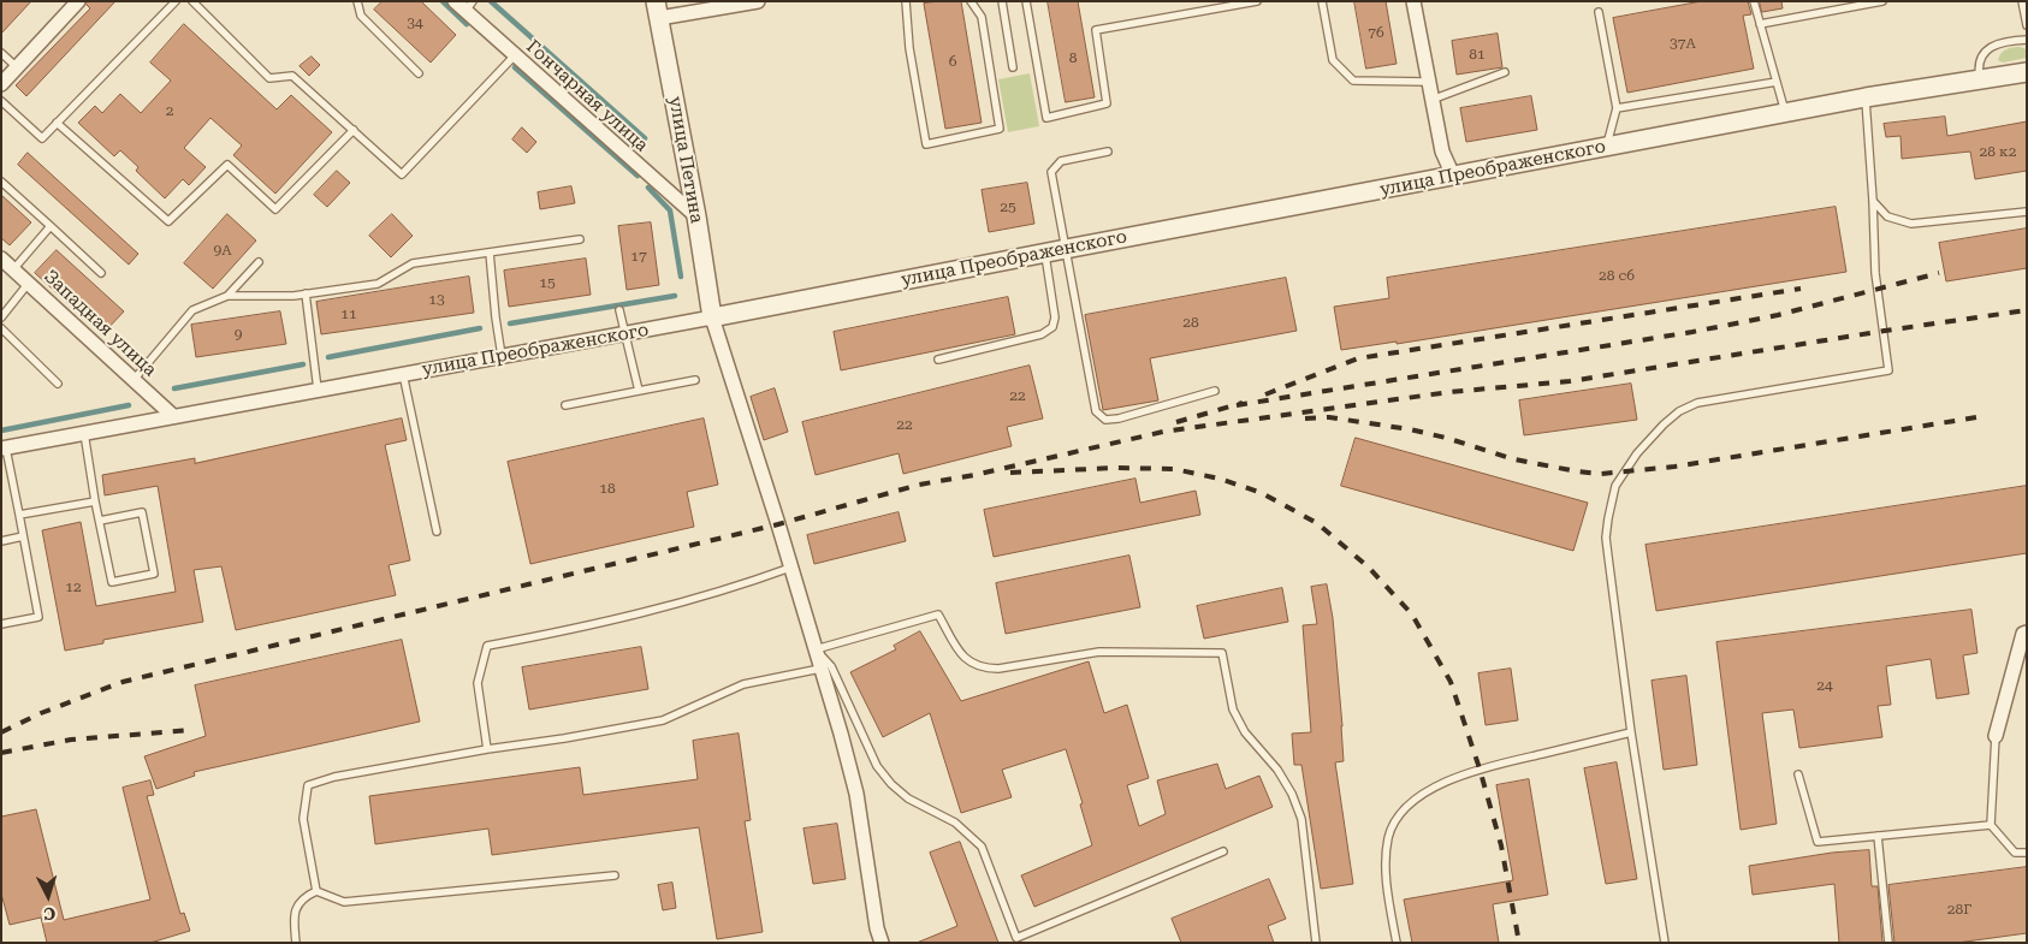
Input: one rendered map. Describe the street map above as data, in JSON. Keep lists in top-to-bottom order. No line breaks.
{"streets":{"street":["Гончарная улица","улица Петина","улица Преображенского","Западная улица"]},"crossings":[["Гончарная улица","улица Петина"],["улица Петина","улица Преображенского"],["улица Преображенского","Западная улица"]],"house_numbers":["34","76","37А","81","8","6","2","28 к2","25","9А","17","28 с6","15","13","11","28","9","22","22","18","12","24","28Г"],"north":"bottom"}
